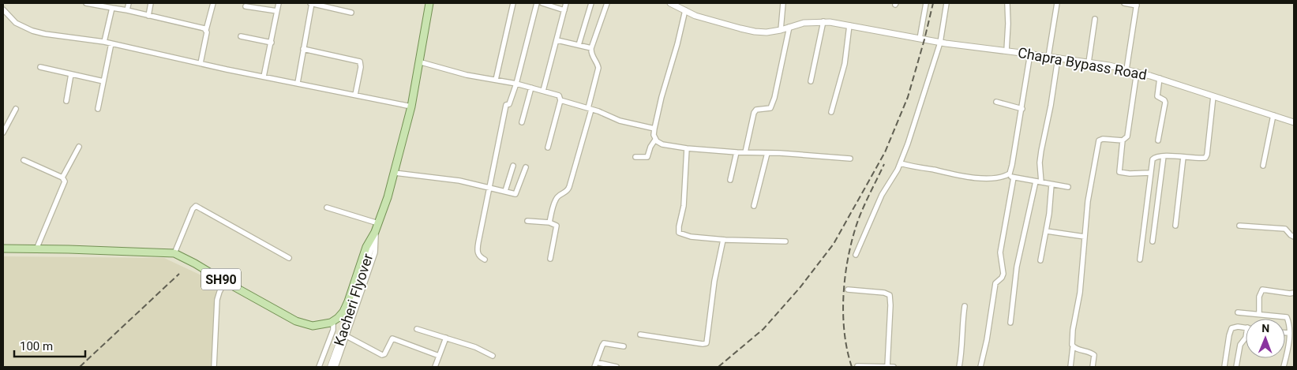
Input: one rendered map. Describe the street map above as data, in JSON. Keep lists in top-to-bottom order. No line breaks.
{"streets":{"main road":["SH90","Kacheri Flyover"],"street":["Chapra Bypass Road"]},"scale_bar":"100 m","north":"top"}
